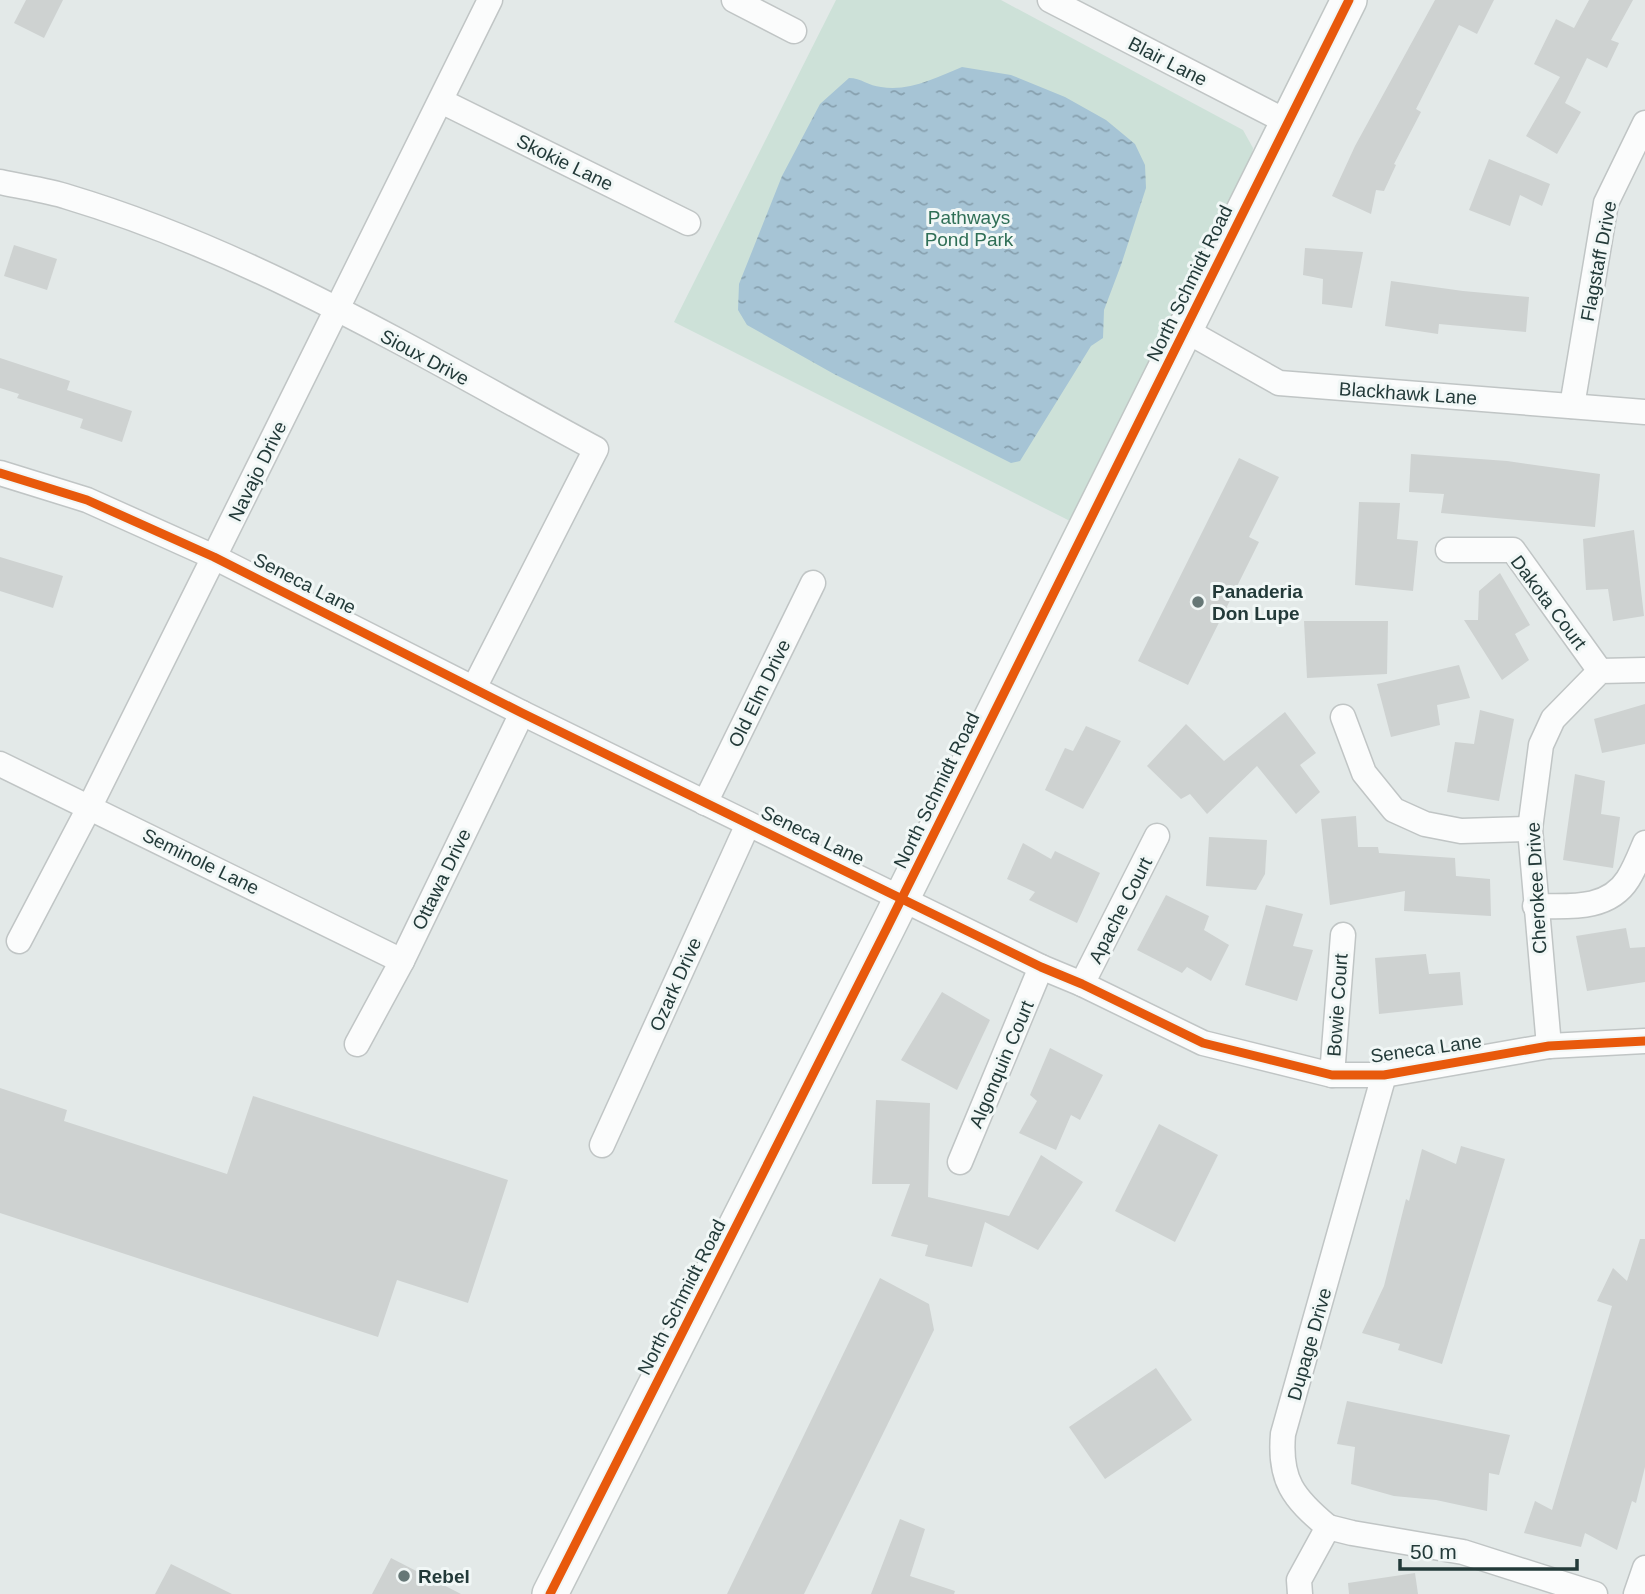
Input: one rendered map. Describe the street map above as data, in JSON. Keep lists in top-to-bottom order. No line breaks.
{"streets":{"street":["Blair Lane","Skokie Lane","Flagstaff Drive","North Schmidt Road","Sioux Drive","Blackhawk Lane","Navajo Drive","Seneca Lane","Dakota Court","Old Elm Drive","Seminole Lane","Ottawa Drive","Cherokee Drive","Apache Court","Ozark Drive","Bowie Court","Algonquin Court","Dupage Drive"]},"crossings":[["Blair Lane","North Schmidt Road"],["Skokie Lane","Navajo Drive"],["Flagstaff Drive","Blackhawk Lane"],["North Schmidt Road","Blackhawk Lane"],["North Schmidt Road","Seneca Lane"],["Sioux Drive","Navajo Drive"],["Sioux Drive","Seneca Lane"],["Navajo Drive","Seneca Lane"],["Navajo Drive","Seminole Lane"],["Seneca Lane","Old Elm Drive"],["Seneca Lane","Ottawa Drive"],["Seneca Lane","Cherokee Drive"],["Seneca Lane","Apache Court"],["Seneca Lane","Ozark Drive"],["Seneca Lane","Bowie Court"],["Seneca Lane","Algonquin Court"],["Seneca Lane","Dupage Drive"],["Dakota Court","Cherokee Drive"],["Seminole Lane","Ottawa Drive"]],"parks":["Pathways Pond Park"],"places":["Panaderia Don Lupe","Rebel"],"scale_bar":"50 m"}
